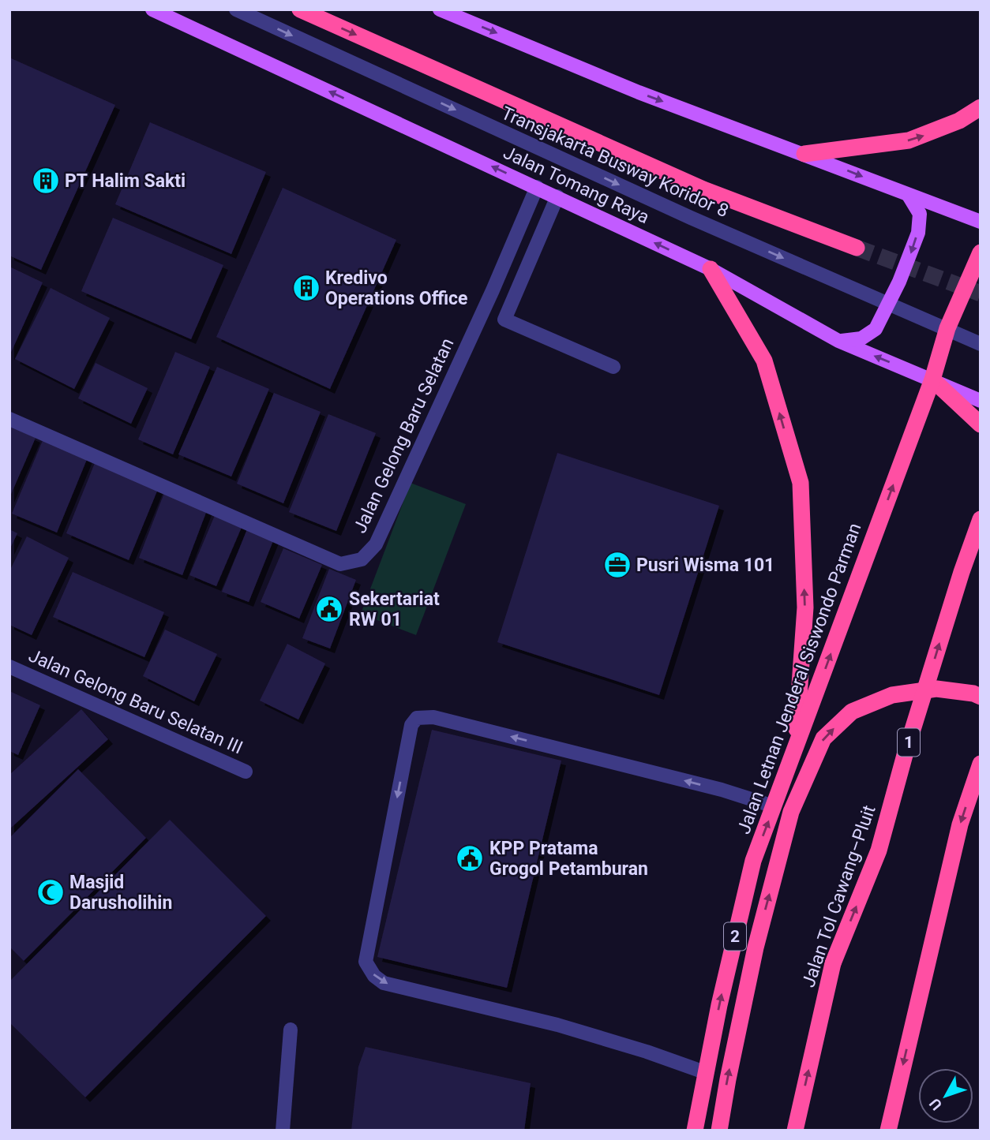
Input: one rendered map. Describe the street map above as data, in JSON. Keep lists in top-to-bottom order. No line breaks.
{"streets":{"highway":["Jalan Letnan Jenderal Siswondo Parman","1","Jalan Tol Cawang–Pluit","2"],"main road":["Jalan Tomang Raya"],"street":["Transjakarta Busway Koridor 8","Jalan Gelong Baru Selatan","Jalan Gelong Baru Selatan III"]},"crossings":[["Transjakarta Busway Koridor 8","Jalan Letnan Jenderal Siswondo Parman"],["Jalan Tomang Raya","Jalan Gelong Baru Selatan"],["Jalan Tomang Raya","Jalan Letnan Jenderal Siswondo Parman"]],"one_way":["Transjakarta Busway Koridor 8","Jalan Tomang Raya","Jalan Letnan Jenderal Siswondo Parman"],"places":{"building":["PT Halim Sakti","Kredivo Operations Office"],"office":["Pusri Wisma 101"],"public building":["Sekertariat RW 01","KPP Pratama Grogol Petamburan"],"mosque":["Masjid Darusholihin"]},"north":"bottom left"}
